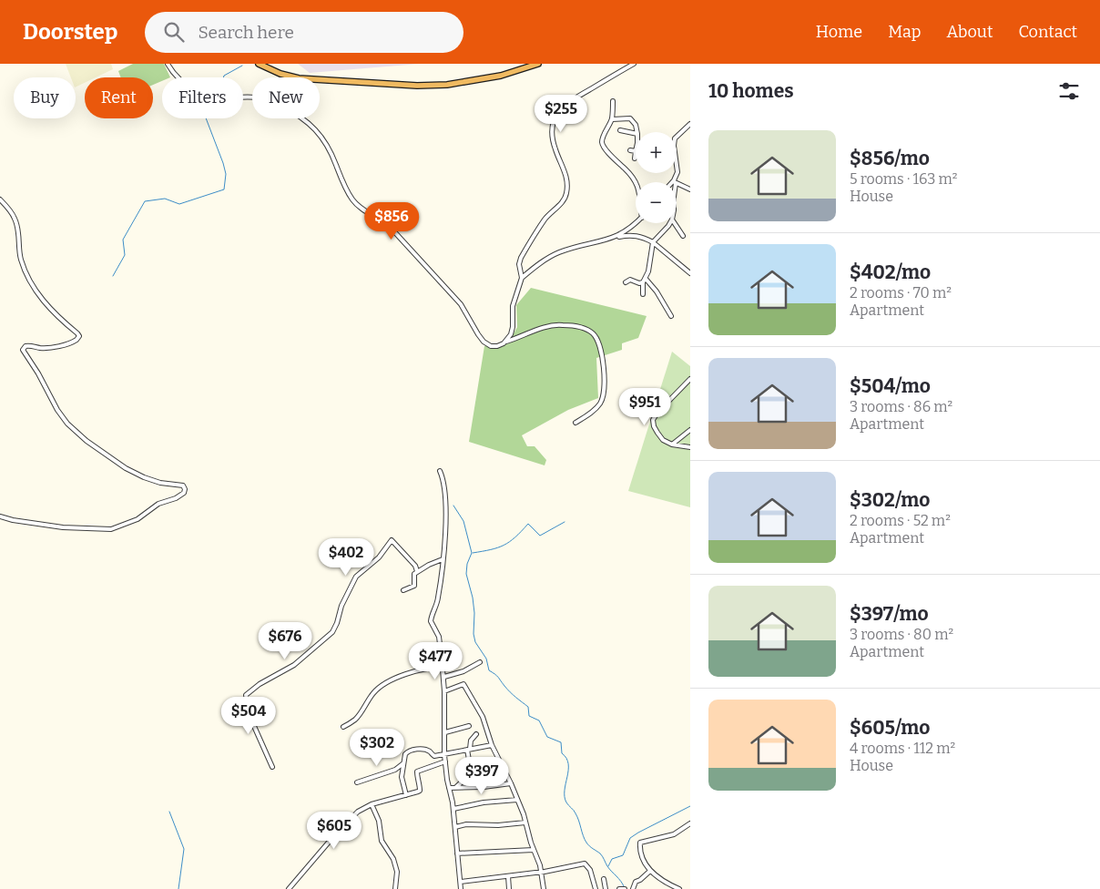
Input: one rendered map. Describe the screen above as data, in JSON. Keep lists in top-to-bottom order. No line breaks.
{"page":{"header":"Doorstep","search":"Search here","nav":["Home","Map","About","Contact"],"heading":"10 homes","chip":["Buy","Rent","Filters","New"],"price":["$255","$856","$951","$402","$676","$477","$504","$302","$397","$605"],"list":[{"name":"$856/mo","note":"5 rooms · 163 m² · House"},{"name":"$402/mo","note":"2 rooms · 70 m² · Apartment"},{"name":"$504/mo","note":"3 rooms · 86 m² · Apartment"},{"name":"$302/mo","note":"2 rooms · 52 m² · Apartment"},{"name":"$397/mo","note":"3 rooms · 80 m² · Apartment"},{"name":"$605/mo","note":"4 rooms · 112 m² · House"}],"map_buttons":["+","−"]}}
